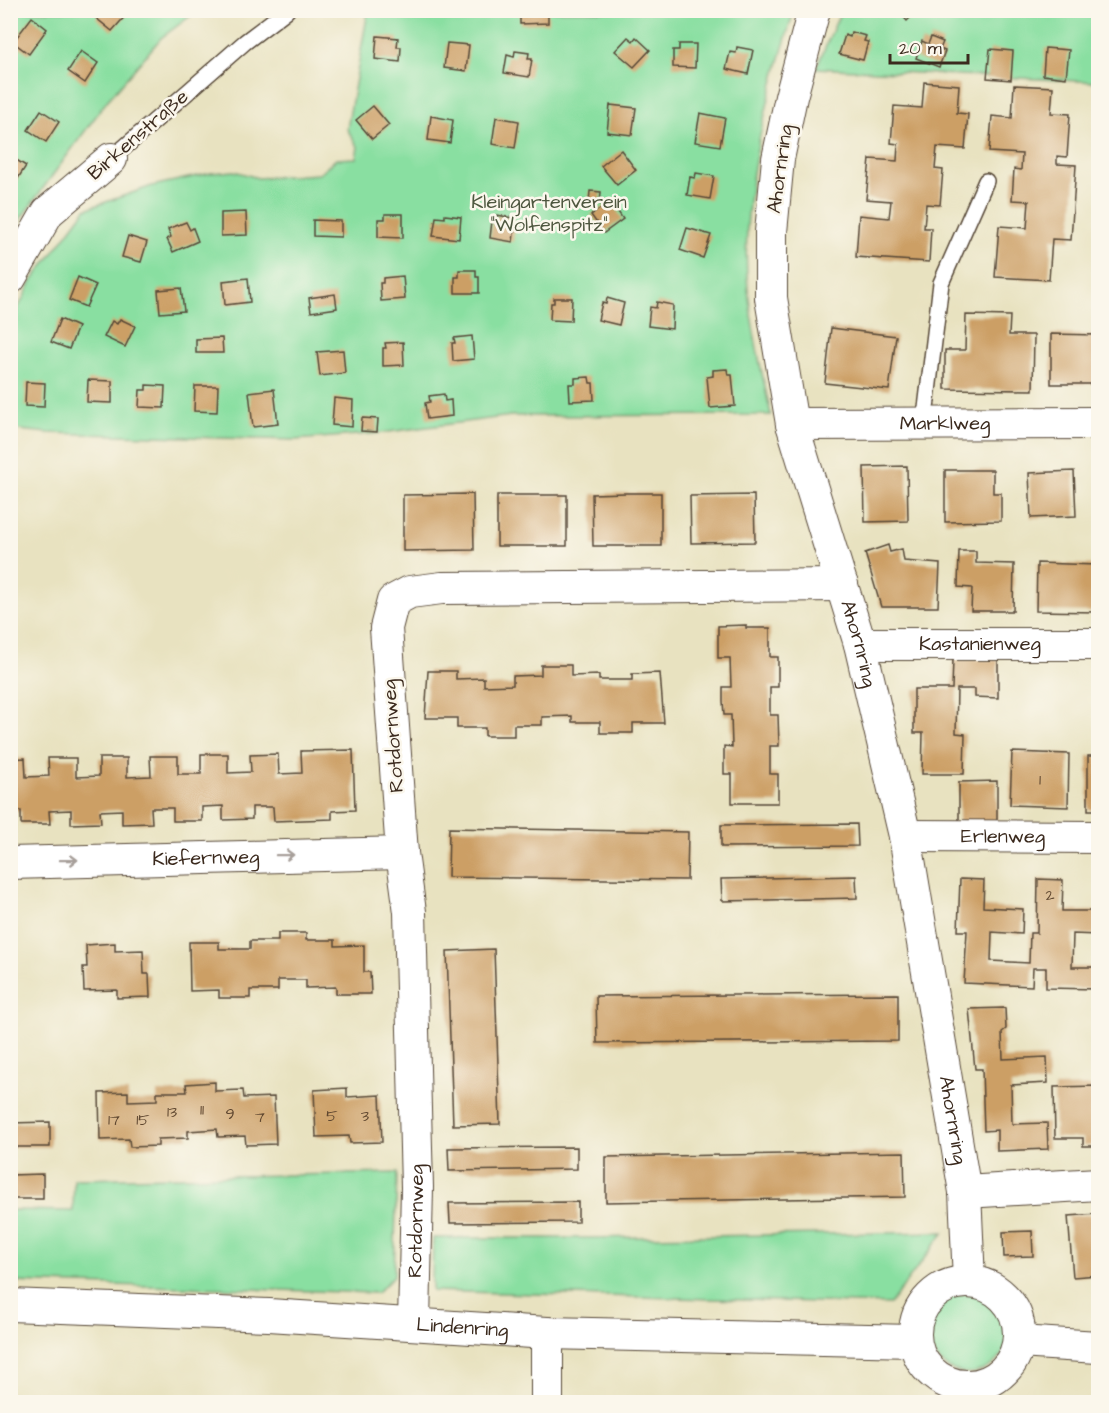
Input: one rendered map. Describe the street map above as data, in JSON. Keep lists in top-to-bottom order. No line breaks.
{"streets":{"street":["Birkenstraße","Ahornring","Marklweg","Kastanienweg","Rotdornweg","Erlenweg","Kiefernweg","Lindenring"]},"crossings":[["Ahornring","Marklweg"],["Ahornring","Kastanienweg"],["Ahornring","Rotdornweg"],["Ahornring","Erlenweg"],["Ahornring","Lindenring"],["Rotdornweg","Kiefernweg"],["Rotdornweg","Lindenring"]],"one_way":["Kiefernweg"],"parks":["Kleingartenverein \"Wolfenspitz\""],"house_numbers":["1","2","11","13","9","5","3","7","17","15"],"scale_bar":"20 m"}
